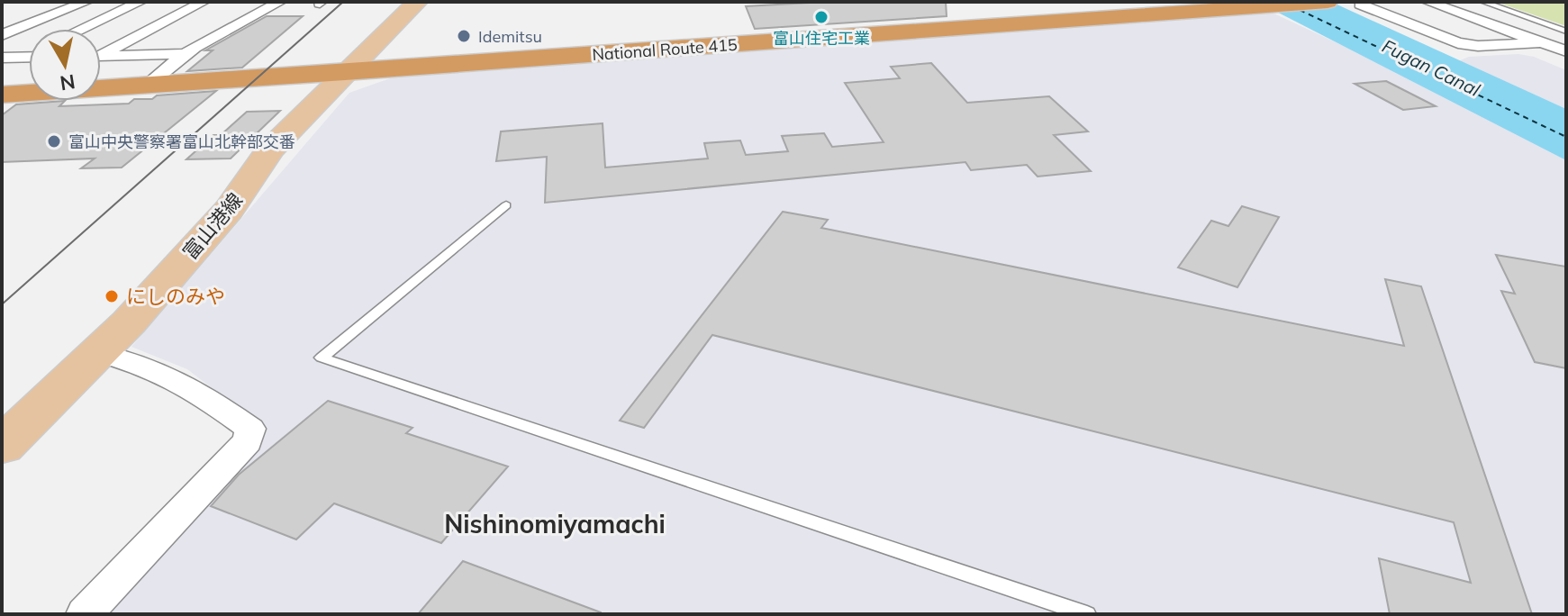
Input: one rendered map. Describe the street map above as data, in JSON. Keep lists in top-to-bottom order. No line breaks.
{"streets":{"highway":["National Route 415"],"main road":["富山港線"]},"crossings":[["National Route 415","富山港線"]],"districts":["Nishinomiyamachi"],"water":["Fugan Canal"],"places":["富山住宅工業","Idemitsu","富山中央警察署富山北幹部交番","にしのみや"],"north":"bottom"}
